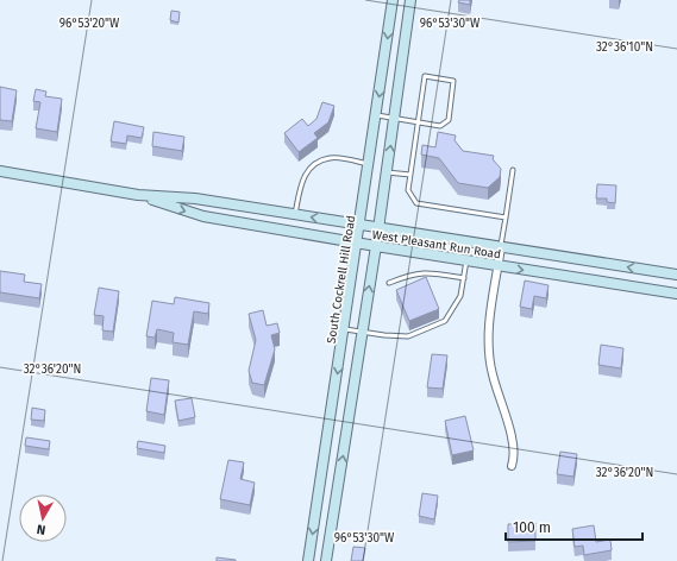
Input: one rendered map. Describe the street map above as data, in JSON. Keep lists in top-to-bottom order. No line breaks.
{"streets":{"main road":["West Pleasant Run Road","South Cockrell Hill Road"]},"crossings":[["West Pleasant Run Road","South Cockrell Hill Road"]],"scale_bar":"100 m","north":"bottom","coordinates":["96°53'20\"W","96°53'30\"W","32°36'10\"N","32°36'20\"N"]}
